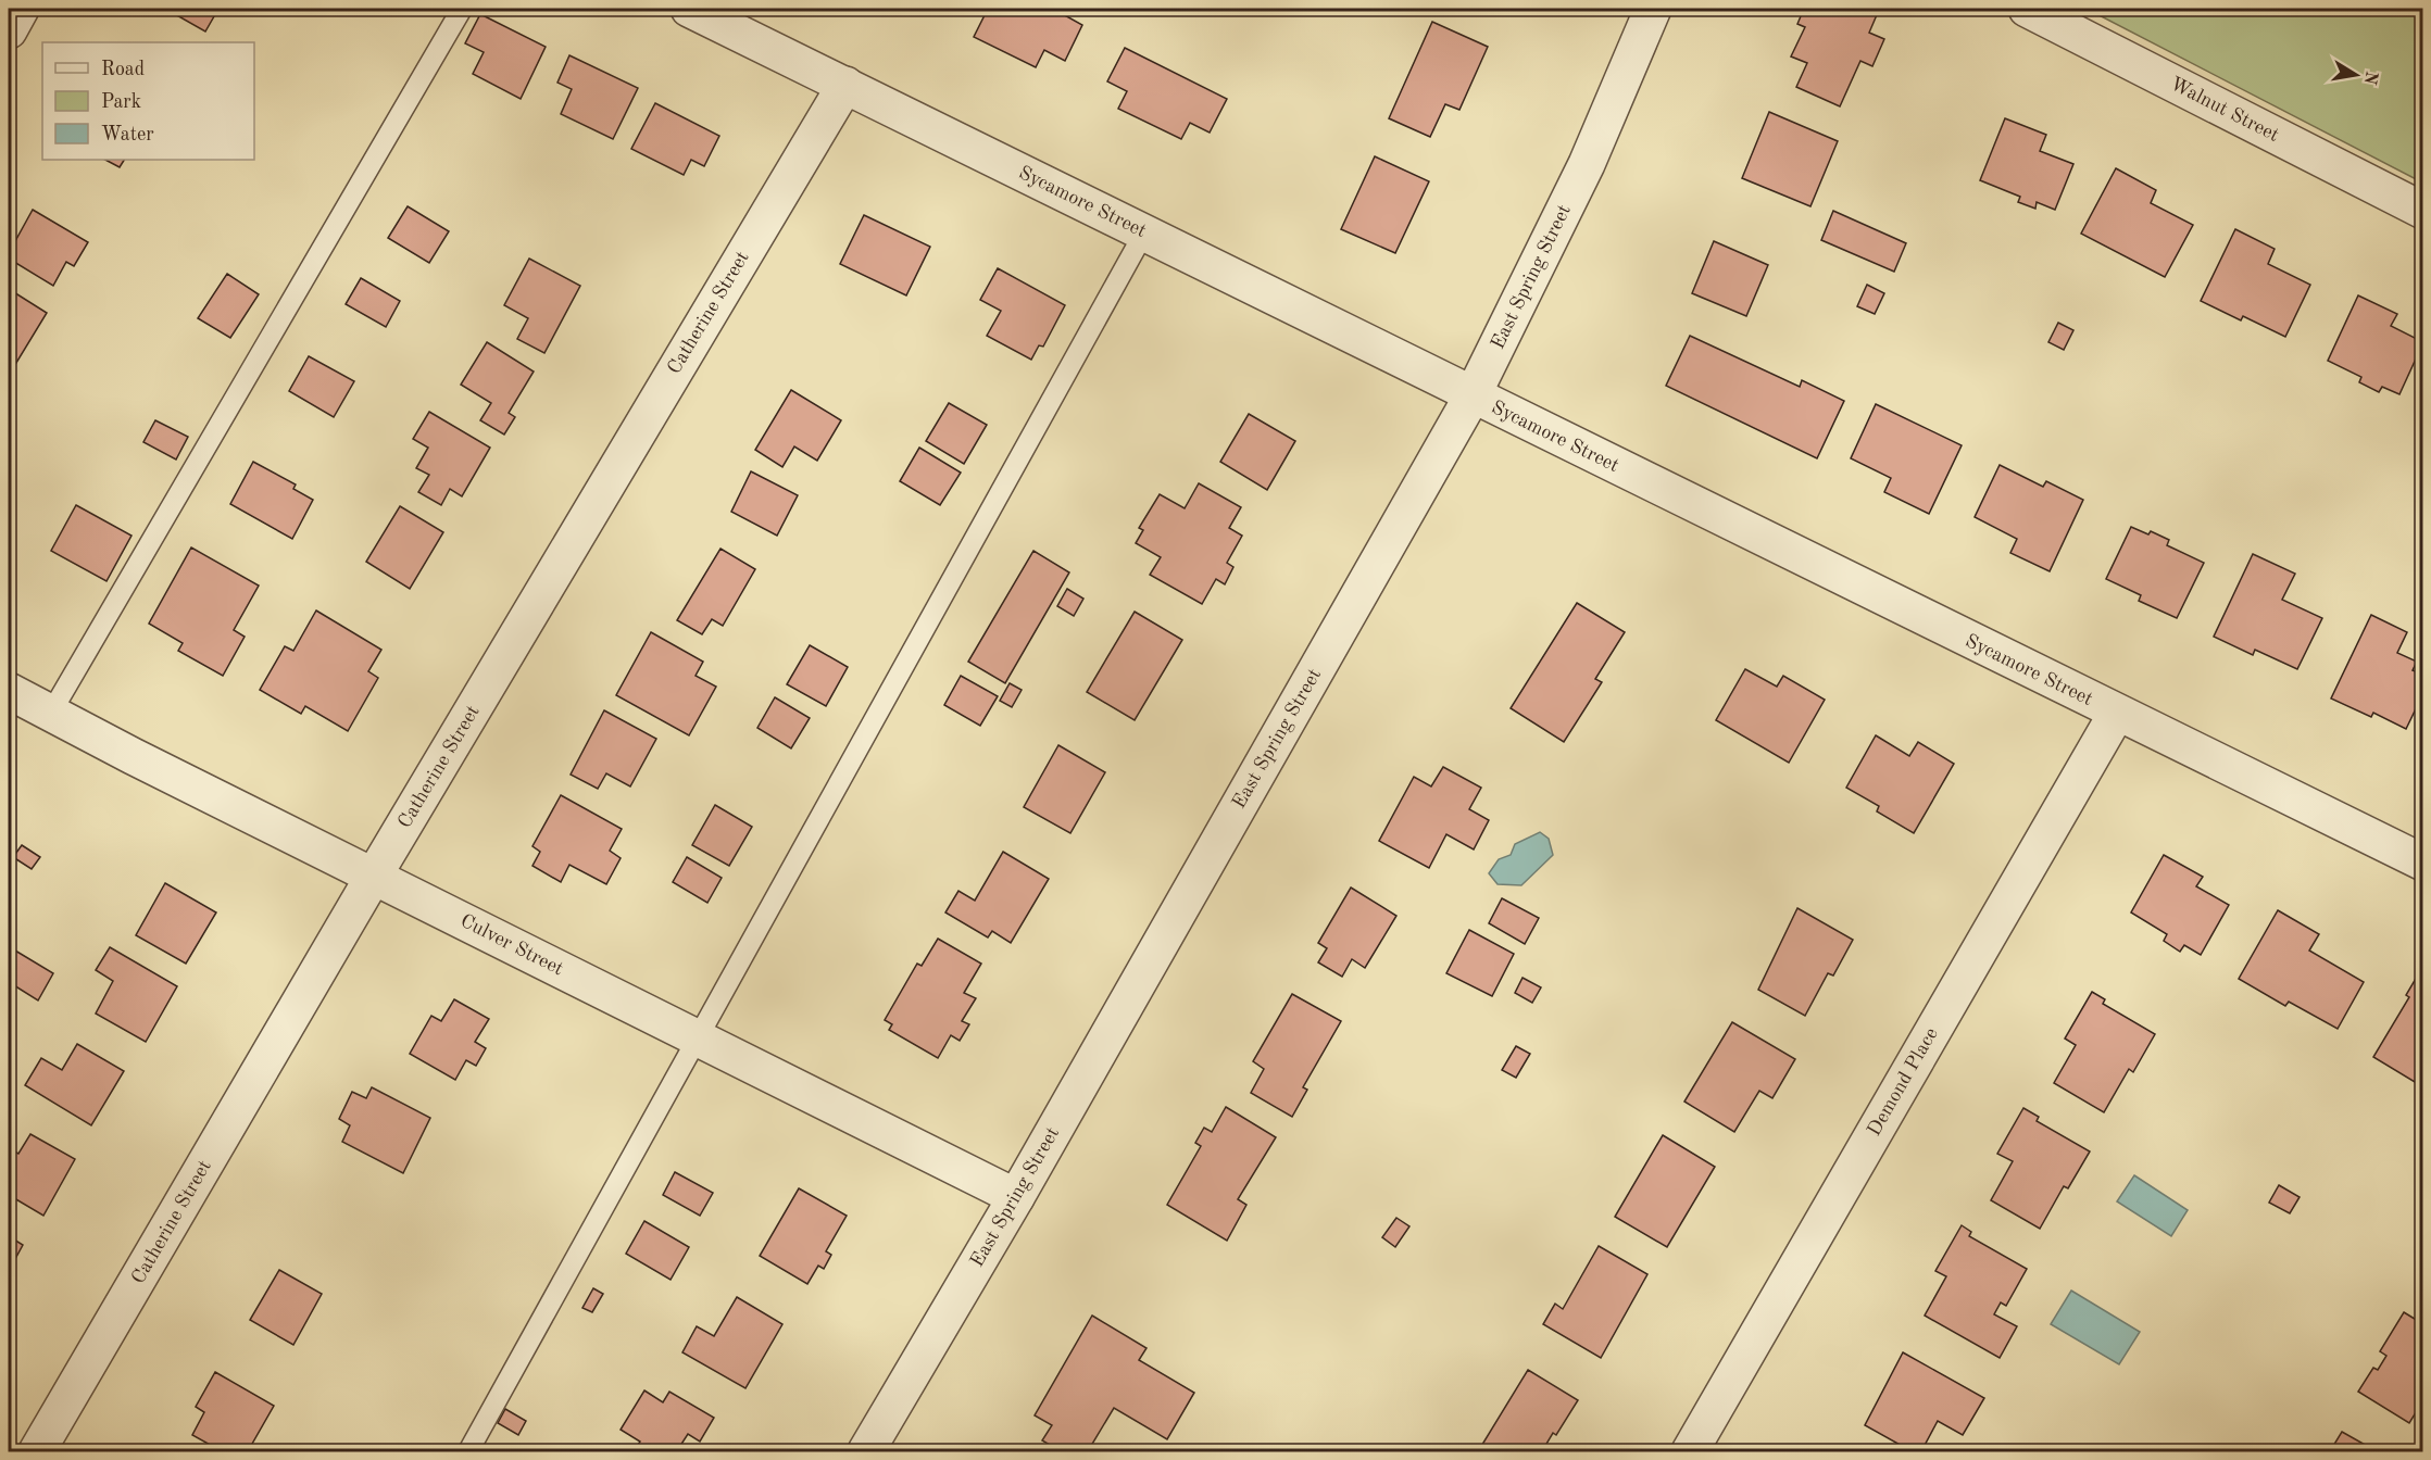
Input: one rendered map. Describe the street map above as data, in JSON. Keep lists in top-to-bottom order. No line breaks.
{"streets":{"street":["Walnut Street","Sycamore Street","East Spring Street","Catherine Street","Culver Street","Demond Place"]},"crossings":[["Sycamore Street","East Spring Street"],["Sycamore Street","Catherine Street"],["Sycamore Street","Demond Place"],["East Spring Street","Culver Street"],["Catherine Street","Culver Street"]],"legend":["Road","Park","Water"],"north":"right"}
